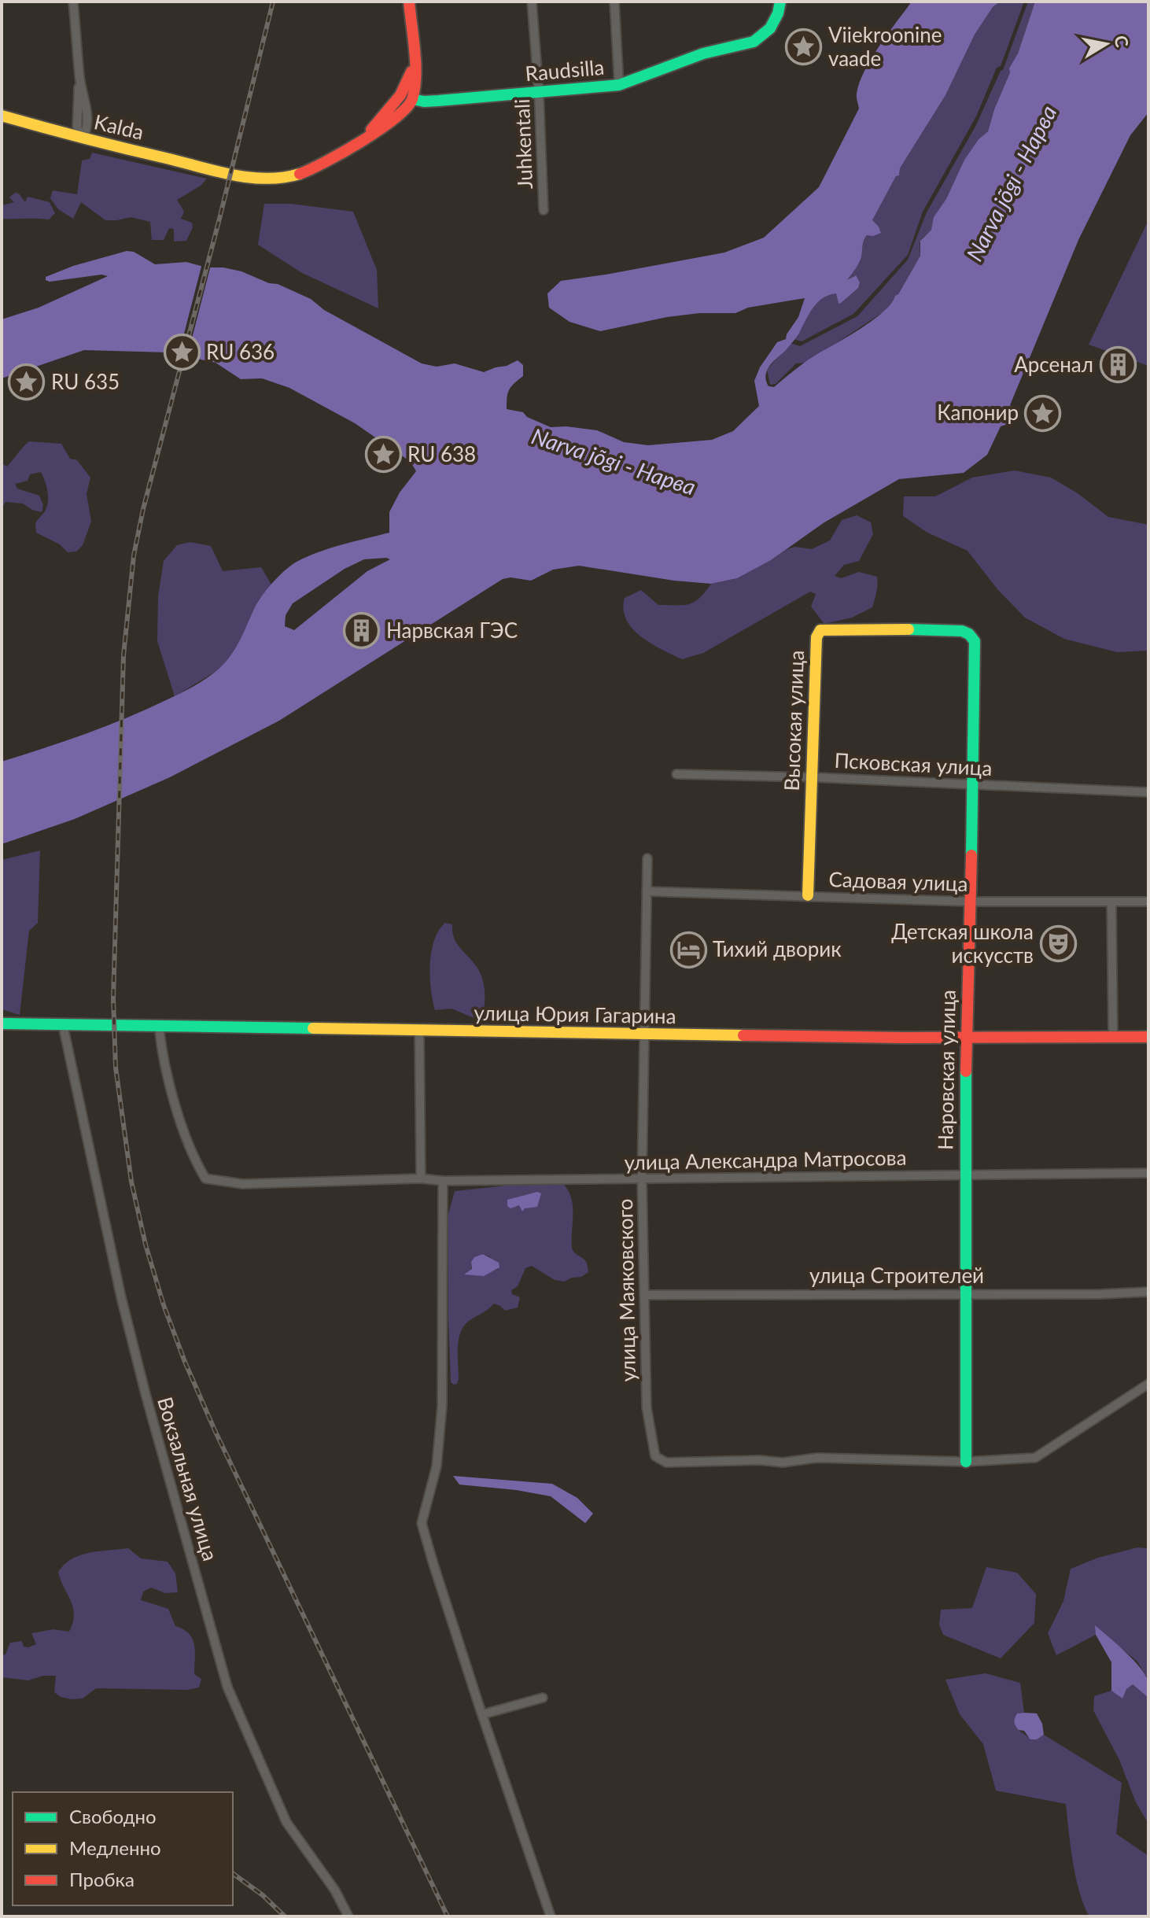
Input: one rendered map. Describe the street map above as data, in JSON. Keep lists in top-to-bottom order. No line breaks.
{"streets":{"street":["Raudsilla","Kalda","Juhkentali","Высокая улица","Псковская улица","Садовая улица","улица Юрия Гагарина","Наровская улица","улица Александра Матросова","улица Строителей","улица Маяковского","Вокзальная улица"]},"crossings":[["Raudsilla","Kalda"],["Raudsilla","Juhkentali"],["Высокая улица","Псковская улица"],["Высокая улица","Садовая улица"],["Высокая улица","Наровская улица"],["Псковская улица","Наровская улица"],["Садовая улица","Наровская улица"],["Садовая улица","улица Маяковского"],["улица Юрия Гагарина","Наровская улица"],["улица Юрия Гагарина","улица Александра Матросова"],["улица Юрия Гагарина","улица Маяковского"],["улица Юрия Гагарина","Вокзальная улица"],["Наровская улица","улица Александра Матросова"],["Наровская улица","улица Строителей"],["Наровская улица","улица Маяковского"],["улица Александра Матросова","улица Маяковского"],["улица Строителей","улица Маяковского"]],"water":["Narva jõgi - Нарва"],"places":{"place":["Viiekroonine vaade","RU 636","RU 635","Капонир","RU 638"],"building":["Арсенал","Нарвская ГЭС"],"theatre":["Детская школа искусств"],"hotel":["Тихий дворик"]},"legend":["Свободно","Медленно","Пробка"],"north":"right"}
